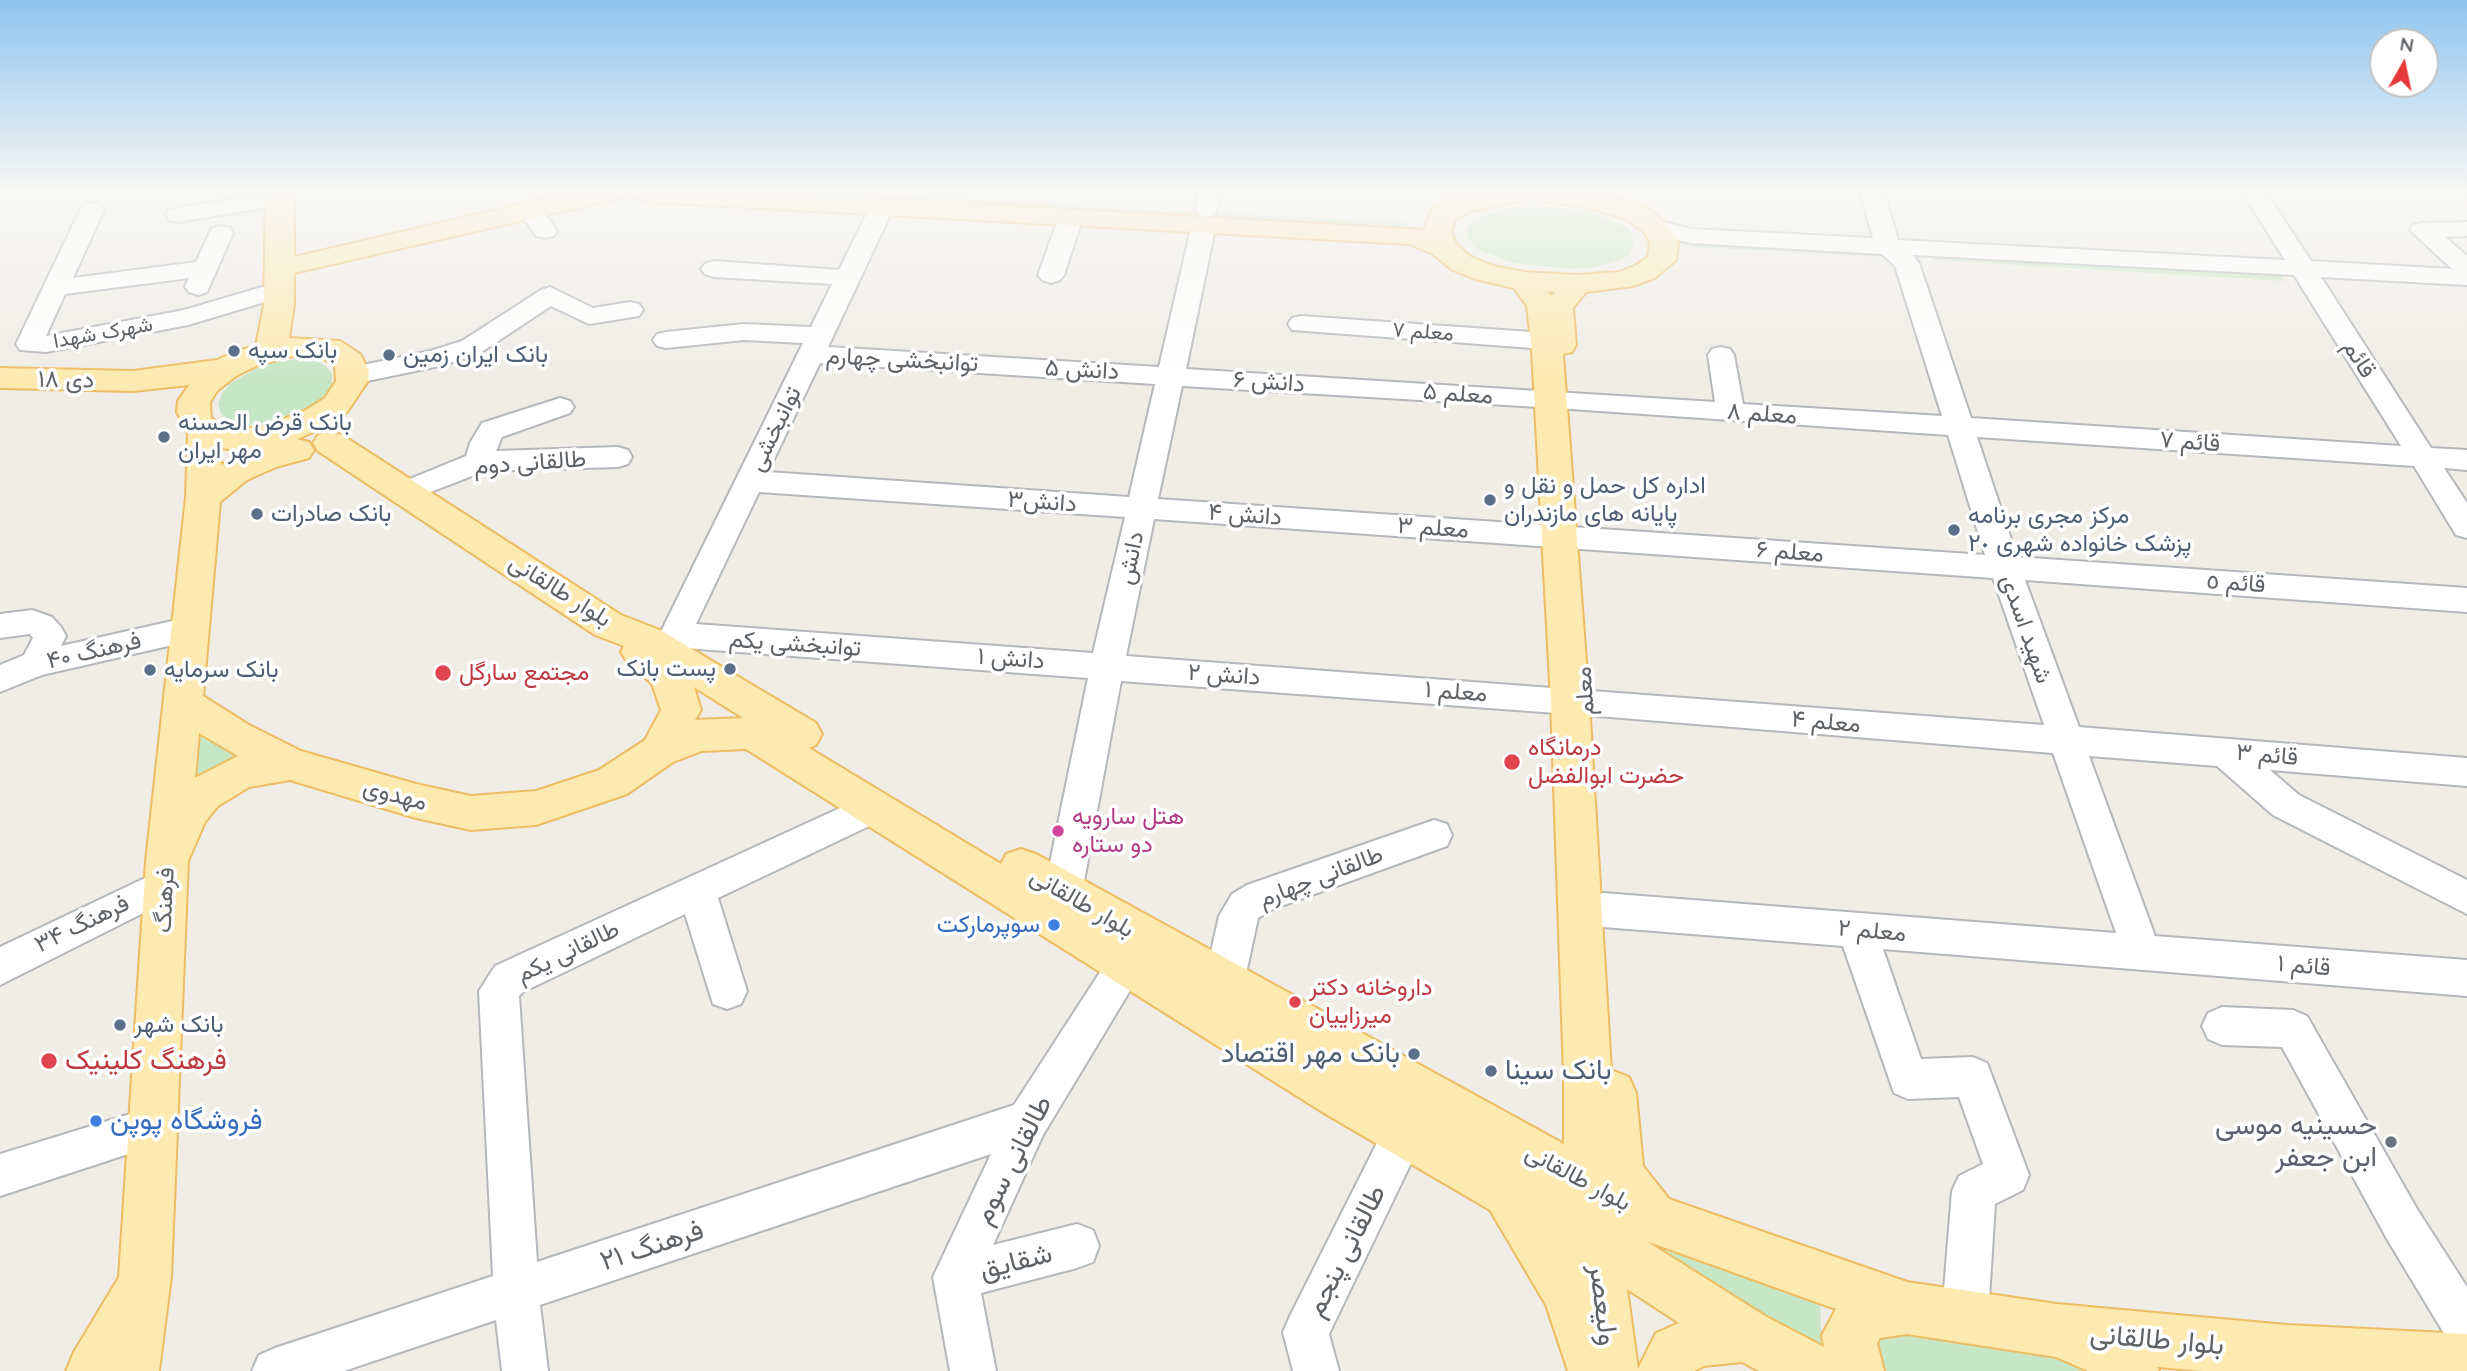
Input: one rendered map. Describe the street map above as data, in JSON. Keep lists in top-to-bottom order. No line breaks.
{"streets":{"main road":["۱۸ دی","بلوار طالقانی","معلم","مهدوی","فرهنگ","ولیعصر"],"street":["معلم ٧","شهرک شهدا","قائم","توانبخشی چهارم","دانش ۵","دانش ۶","معلم ۵","معلم ۸","توانبخشی","قائم ٧","طالقانی دوم","دانش٣","دانش ۴","معلم ۳","معلم ۶","دانش","قائم ٥","شهید اسدی","توانبخشی یکم","فرهنگ ۴۰","دانش ١","دانش ٢","معلم ١","معلم ۴","قائم ٣","طالقانی چهارم","فرهنگ ۳۴","معلم ٢","طالقانی یکم","قائم ١","طالقانی سوم","فرهنگ ۲۱","طالقانی پنجم","شقایق"]},"crossings":[["معلم ٧","معلم"],["قائم","قائم ٧"],["توانبخشی چهارم","دانش ۵"],["توانبخشی چهارم","توانبخشی"],["دانش ۵","دانش ۶"],["دانش ۵","دانش"],["۱۸ دی","فرهنگ"],["دانش ۶","معلم ۵"],["دانش ۶","دانش"],["معلم ۵","معلم ۸"],["معلم ۵","معلم"],["معلم ۸","قائم ٧"],["معلم ۸","شهید اسدی"],["معلم ۸","معلم"],["توانبخشی","دانش٣"],["توانبخشی","بلوار طالقانی"],["توانبخشی","توانبخشی یکم"],["قائم ٧","شهید اسدی"],["طالقانی دوم","بلوار طالقانی"],["دانش٣","دانش ۴"],["دانش٣","دانش"],["دانش ۴","معلم ۳"],["دانش ۴","دانش"],["معلم ۳","معلم ۶"],["معلم ۳","معلم"],["معلم ۶","قائم ٥"],["معلم ۶","شهید اسدی"],["معلم ۶","معلم"],["دانش","بلوار طالقانی"],["دانش","دانش ١"],["دانش","دانش ٢"],["قائم ٥","شهید اسدی"],["بلوار طالقانی","توانبخشی یکم"],["بلوار طالقانی","معلم"],["بلوار طالقانی","مهدوی"],["بلوار طالقانی","طالقانی چهارم"],["بلوار طالقانی","طالقانی یکم"],["بلوار طالقانی","طالقانی سوم"],["بلوار طالقانی","طالقانی پنجم"],["بلوار طالقانی","ولیعصر"],["شهید اسدی","معلم ۴"],["شهید اسدی","قائم ٣"],["شهید اسدی","معلم ٢"],["شهید اسدی","قائم ١"],["توانبخشی یکم","دانش ١"],["فرهنگ ۴۰","فرهنگ"],["دانش ١","دانش ٢"],["دانش ٢","معلم ١"],["معلم","معلم ١"],["معلم","معلم ۴"],["معلم","معلم ٢"],["معلم","ولیعصر"],["معلم ١","معلم ۴"],["معلم ۴","قائم ٣"],["مهدوی","فرهنگ"],["مهدوی","فرهنگ ۳۴"],["فرهنگ","فرهنگ ۳۴"],["معلم ٢","قائم ١"],["طالقانی یکم","فرهنگ ۲۱"],["طالقانی سوم","فرهنگ ۲۱"],["طالقانی سوم","شقایق"]],"places":["بانک سپه","بانک ایران زمین","بانک قرض الحسنه مهر ایران","اداره کل حمل و نقل و پایانه های مازندران","بانک صادرات","مرکز مجری برنامه پزشک خانواده شهری ٢٠","پست بانک","بانک سرمایه","مجتمع سارگل","درمانگاه حضرت ابوالفضل","هتل سارویه دو ستاره","سوپرمارکت","داروخانه دکتر میرزاییان","بانک شهر","بانک مهر اقتصاد","فرهنگ کلینیک","بانک سینا","فروشگاه پوپن","حسینیه موسی ابن جعفر"],"north":"top"}
